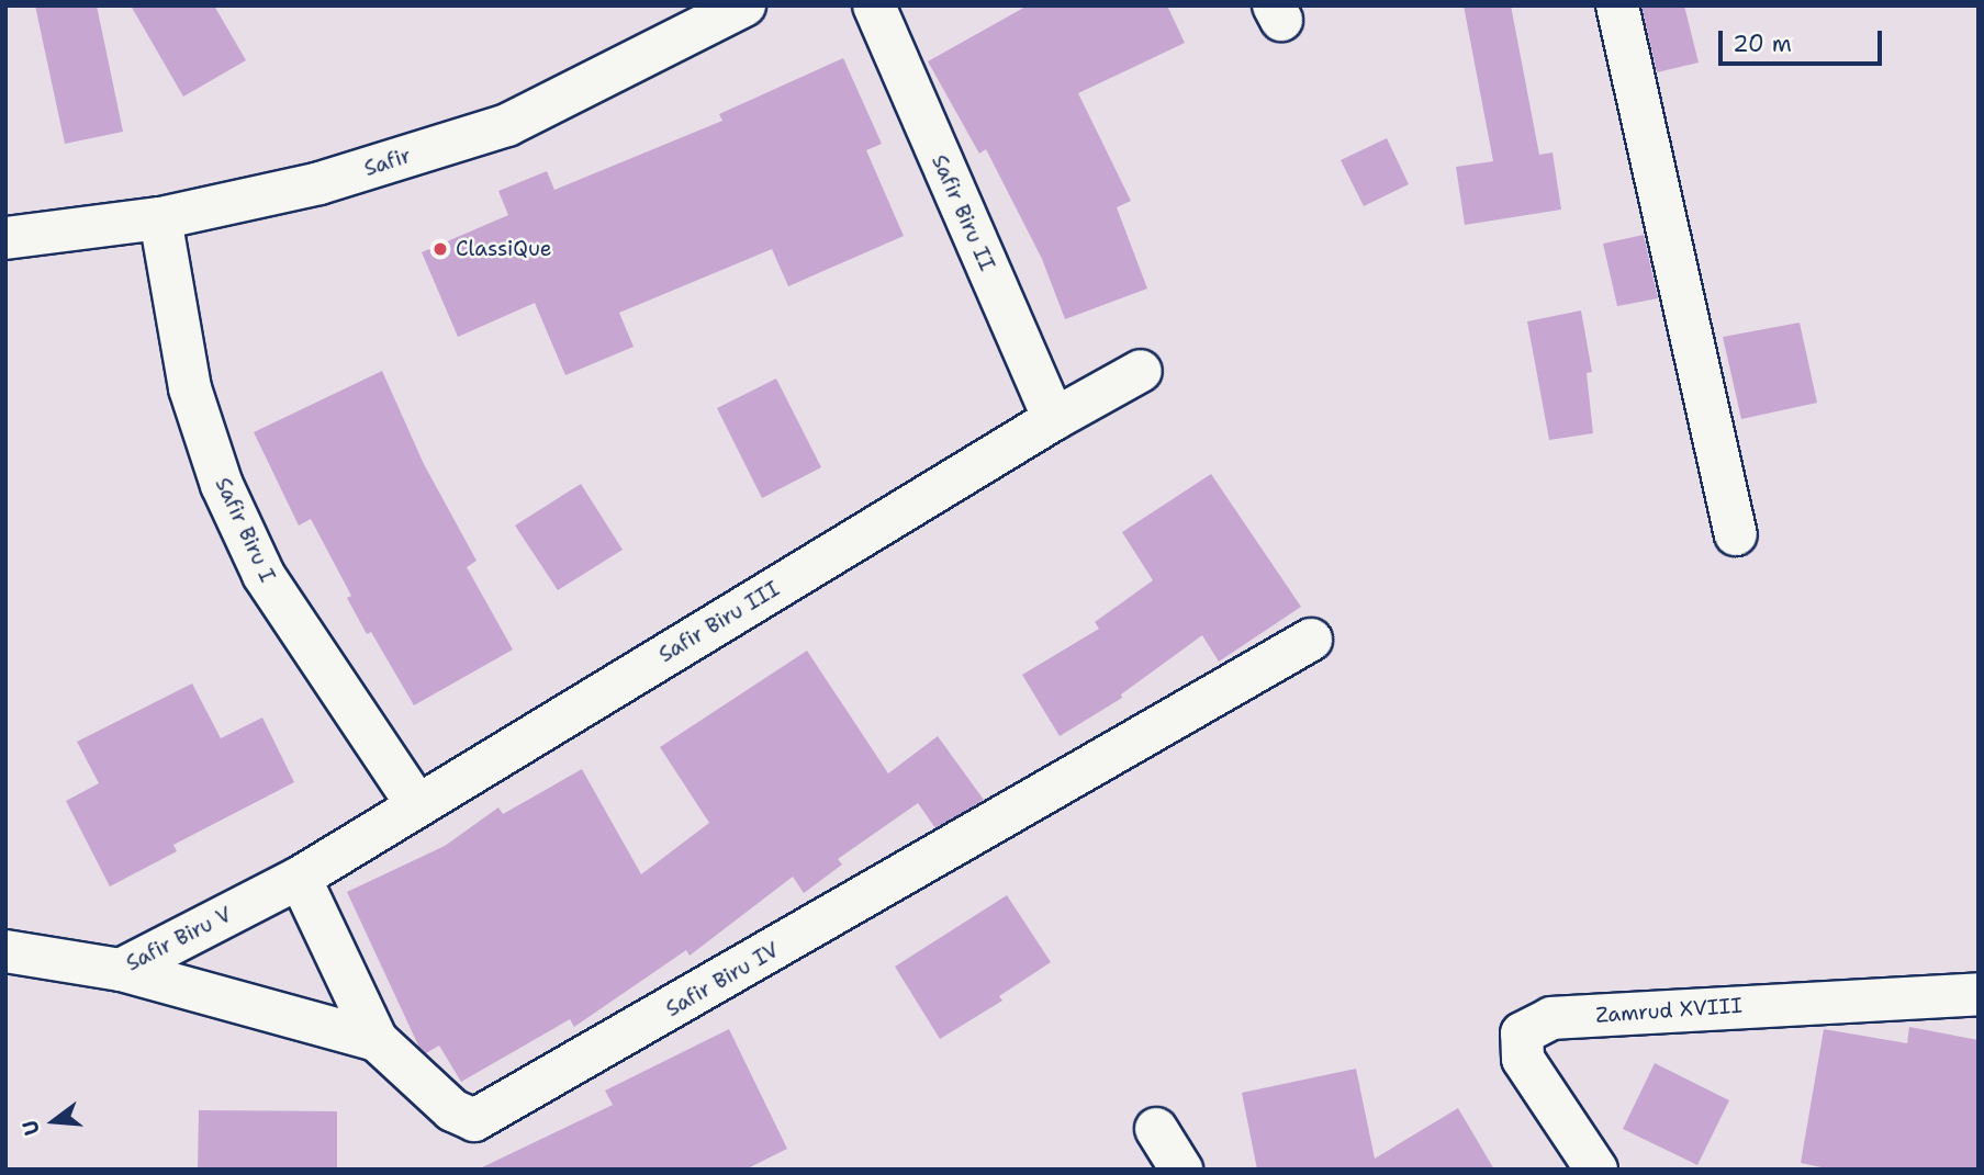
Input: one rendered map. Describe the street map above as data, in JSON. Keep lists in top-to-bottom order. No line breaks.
{"streets":{"street":["Safir","Safir Biru II","Safir Biru I","Safir Biru III","Safir Biru V","Safir Biru IV","Zamrud XVIII"]},"crossings":[["Safir","Safir Biru I"],["Safir Biru II","Safir Biru III"],["Safir Biru I","Safir Biru III"],["Safir Biru III","Safir Biru V"],["Safir Biru V","Safir Biru IV"]],"places":["ClassiQue"],"scale_bar":"20 m","north":"left"}
